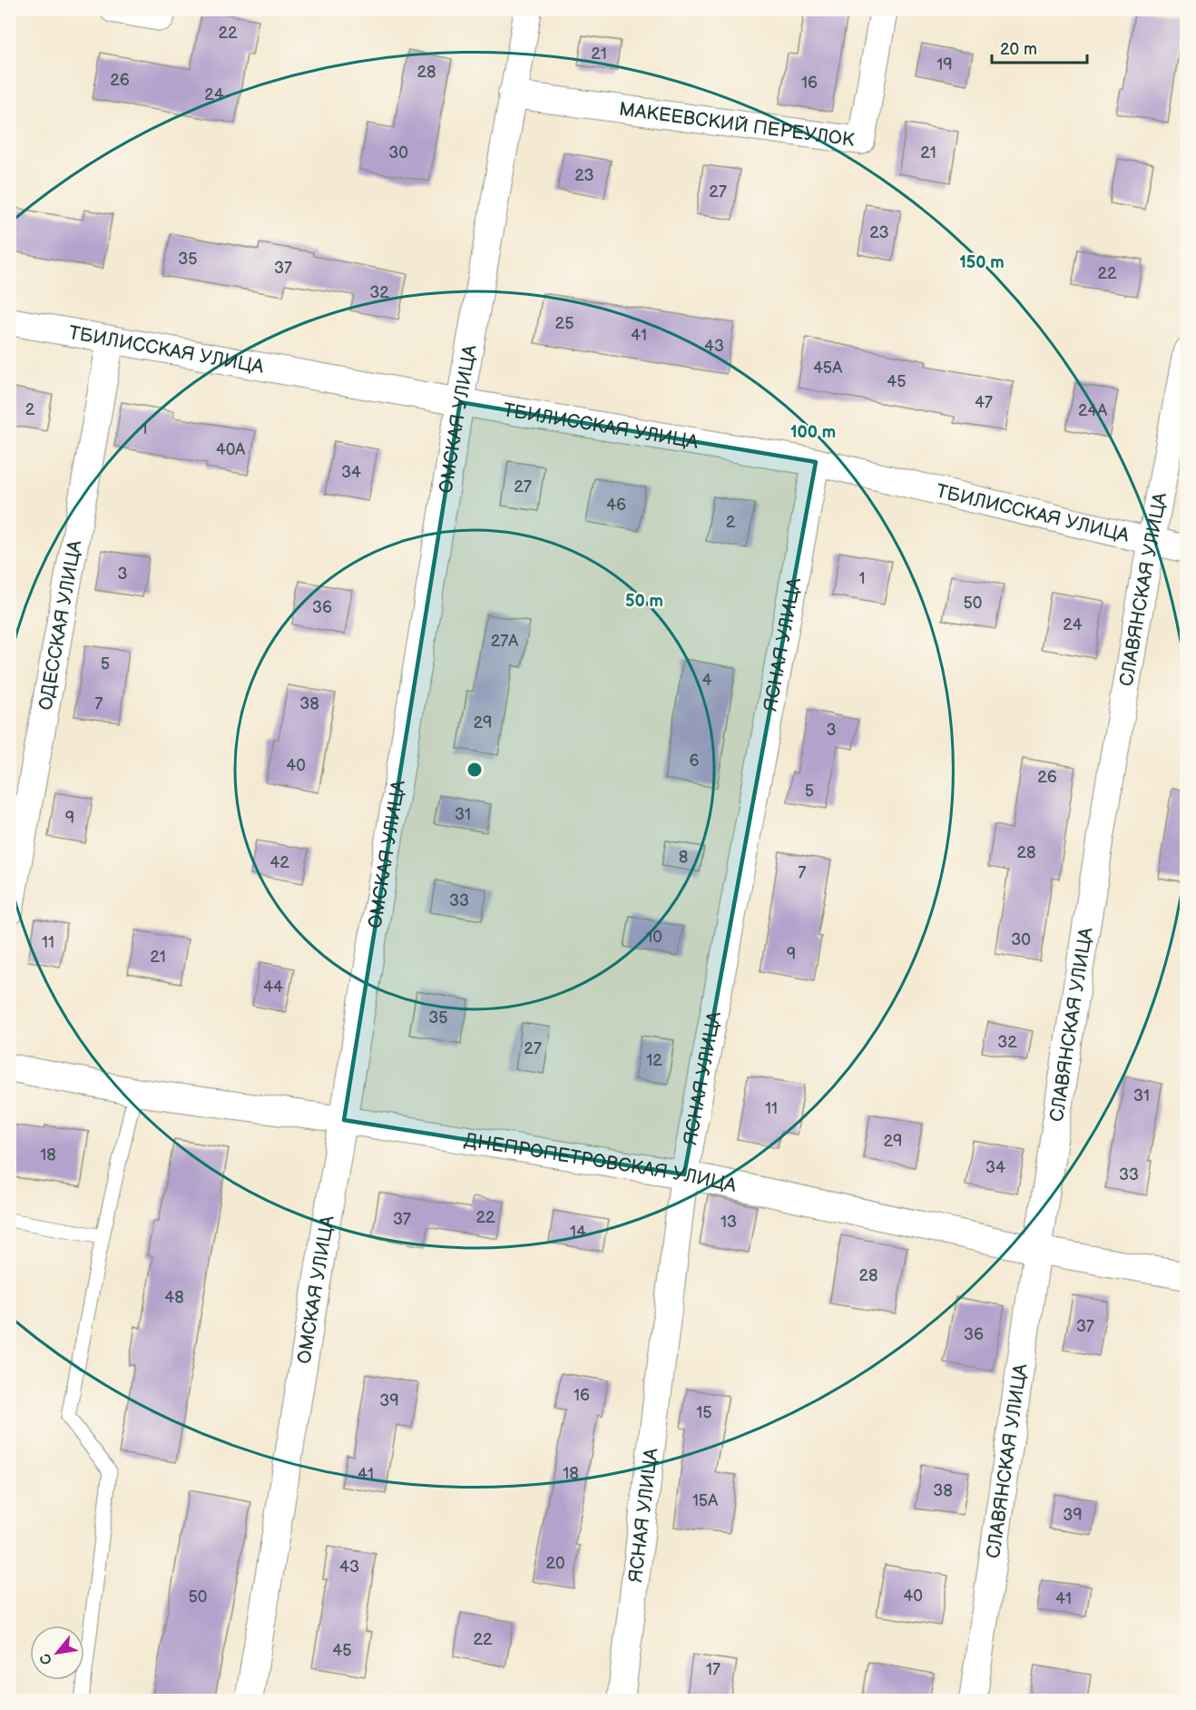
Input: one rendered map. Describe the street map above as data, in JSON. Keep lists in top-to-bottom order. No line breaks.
{"streets":{"street":["МАКЕЕВСКИЙ ПЕРЕУЛОК","ТБИЛИССКАЯ УЛИЦА","ОМСКАЯ УЛИЦА","СЛАВЯНСКАЯ УЛИЦА","ОДЕССКАЯ УЛИЦА","ЯСНАЯ УЛИЦА","ДНЕПРОПЕТРОВСКАЯ УЛИЦА"]},"crossings":[["МАКЕЕВСКИЙ ПЕРЕУЛОК","ОМСКАЯ УЛИЦА"],["ТБИЛИССКАЯ УЛИЦА","ОМСКАЯ УЛИЦА"],["ТБИЛИССКАЯ УЛИЦА","СЛАВЯНСКАЯ УЛИЦА"],["ТБИЛИССКАЯ УЛИЦА","ОДЕССКАЯ УЛИЦА"],["ТБИЛИССКАЯ УЛИЦА","ЯСНАЯ УЛИЦА"],["ОМСКАЯ УЛИЦА","ДНЕПРОПЕТРОВСКАЯ УЛИЦА"],["СЛАВЯНСКАЯ УЛИЦА","ДНЕПРОПЕТРОВСКАЯ УЛИЦА"],["ЯСНАЯ УЛИЦА","ДНЕПРОПЕТРОВСКАЯ УЛИЦА"]],"house_numbers":["22","21","19","28","26","16","24","30","21","23","27","23","35","37","22","32","25","41","43","45А","45","47","2","24А","1","40А","34","27","46","2","3","1","50","36","24","27А","5","4","7","38","29","3","6","40","26","5","31","9","28","8","42","7","33","10","30","11","9","21","44","35","32","27","12","31","11","29","18","34","33","22","37","13","14","28","48","37","36","16","39","15","18","41","38","15А","39","20","43","40","50","41","22","45","17"],"scale_bar":"20 m","north":"bottom left","rings":["150 m","100 m","50 m"]}
